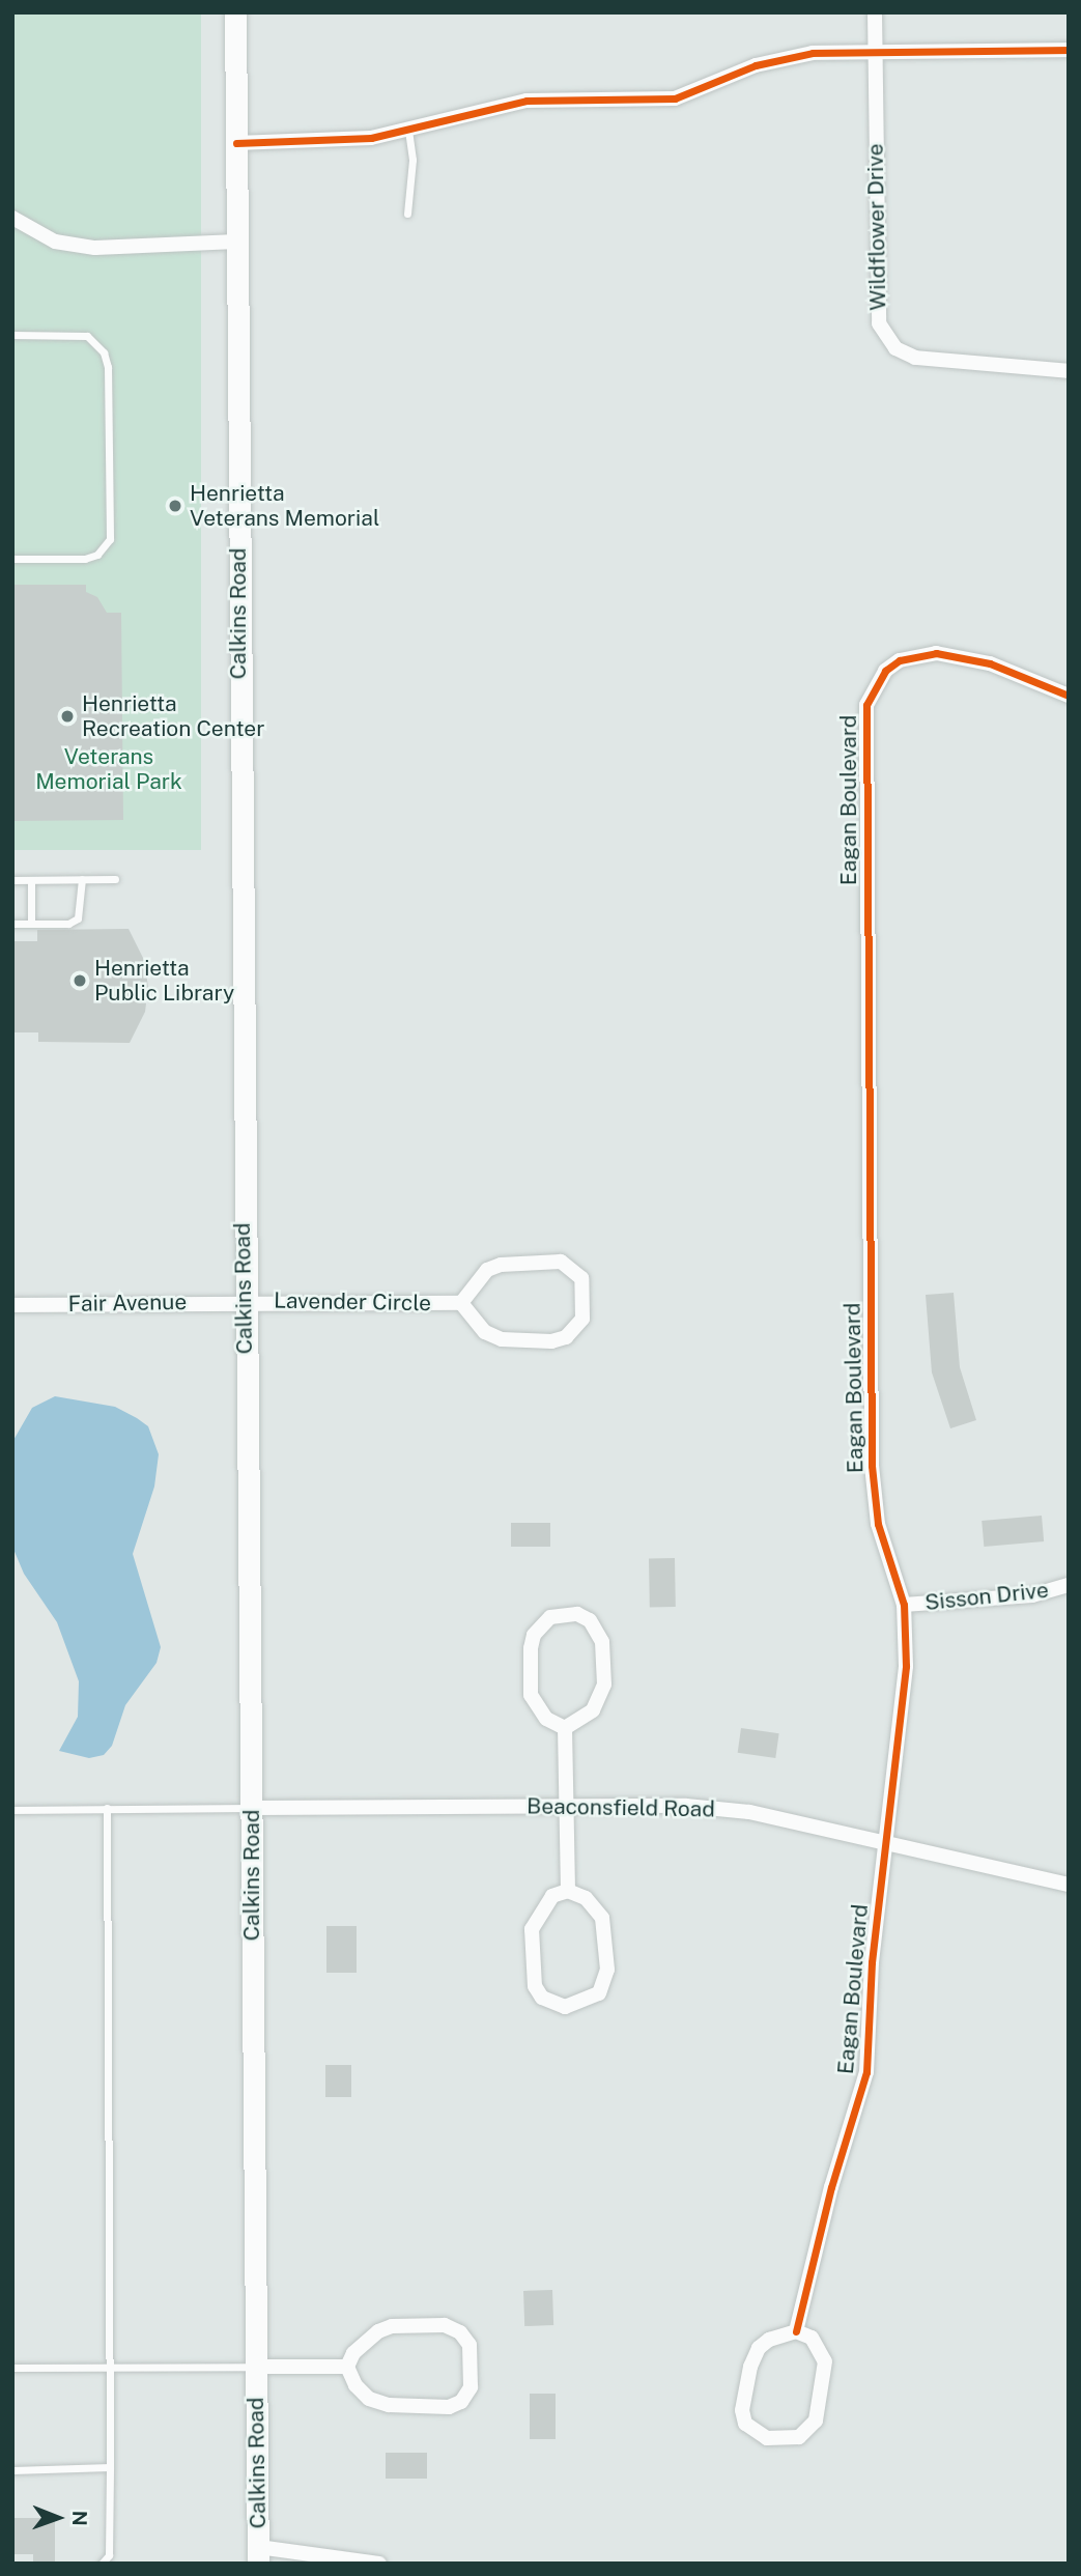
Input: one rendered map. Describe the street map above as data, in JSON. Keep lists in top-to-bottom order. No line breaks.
{"streets":{"main road":["Calkins Road"],"street":["Wildflower Drive","Eagan Boulevard","Lavender Circle","Fair Avenue","Sisson Drive","Beaconsfield Road"]},"crossings":[["Calkins Road","Lavender Circle"],["Calkins Road","Fair Avenue"],["Calkins Road","Beaconsfield Road"],["Eagan Boulevard","Sisson Drive"],["Eagan Boulevard","Beaconsfield Road"],["Lavender Circle","Fair Avenue"]],"parks":["Veterans Memorial Park"],"places":["Henrietta Veterans Memorial","Henrietta Recreation Center","Henrietta Public Library"],"north":"right"}
